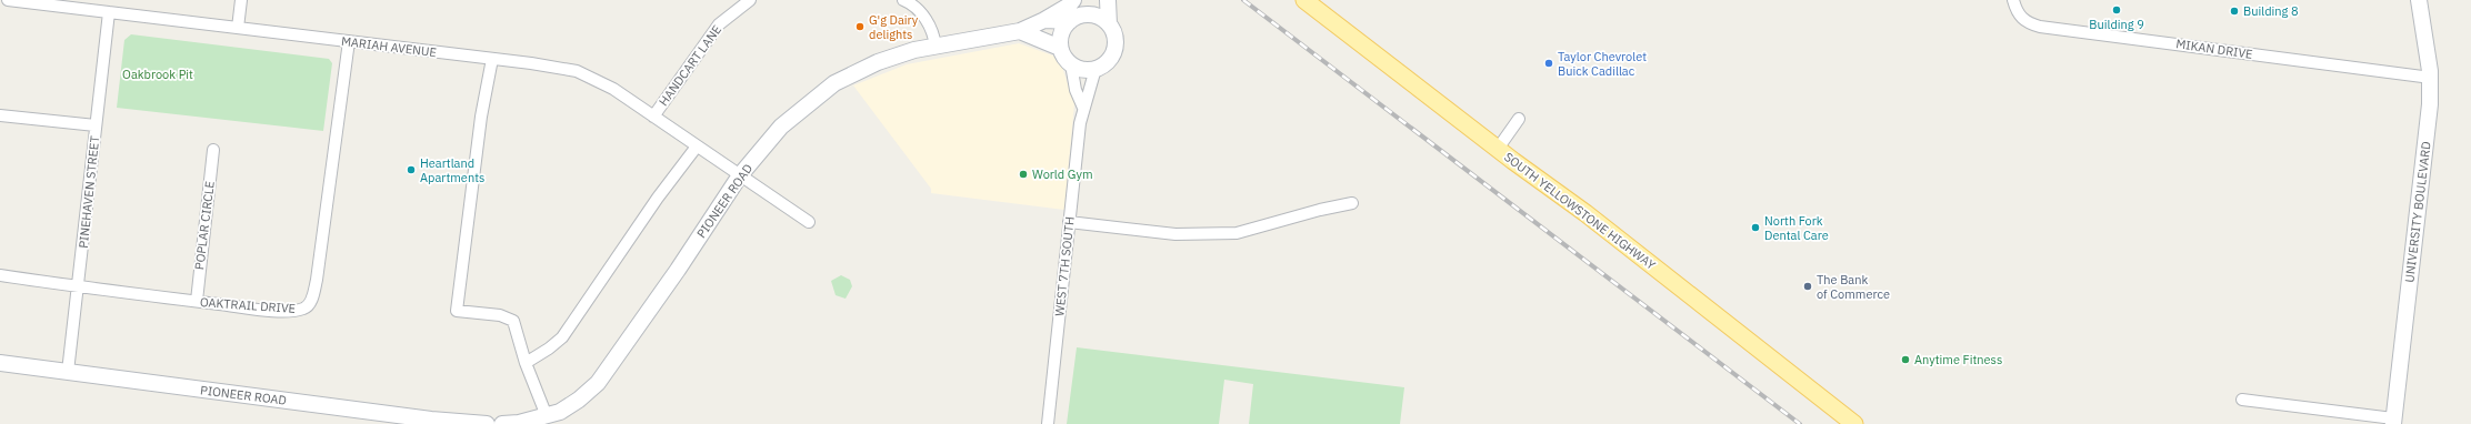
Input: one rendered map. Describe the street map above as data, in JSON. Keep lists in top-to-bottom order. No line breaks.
{"streets":{"main road":["SOUTH YELLOWSTONE HIGHWAY"],"street":["MARIAH AVENUE","MIKAN DRIVE","HANDCART LANE","PINEHAVEN STREET","PIONEER ROAD","UNIVERSITY BOULEVARD","POPLAR CIRCLE","WEST 7TH SOUTH","OAKTRAIL DRIVE"]},"crossings":[["MARIAH AVENUE","HANDCART LANE"],["MARIAH AVENUE","PINEHAVEN STREET"],["MARIAH AVENUE","PIONEER ROAD"],["MARIAH AVENUE","OAKTRAIL DRIVE"],["MIKAN DRIVE","UNIVERSITY BOULEVARD"],["PINEHAVEN STREET","PIONEER ROAD"],["PINEHAVEN STREET","OAKTRAIL DRIVE"],["PIONEER ROAD","WEST 7TH SOUTH"],["POPLAR CIRCLE","OAKTRAIL DRIVE"]],"parks":["Oakbrook Pit"],"places":["Building 9","Building 8","G'g Dairy delights","Taylor Chevrolet Buick Cadillac","Heartland Apartments","World Gym","North Fork Dental Care","The Bank of Commerce","Anytime Fitness"]}
